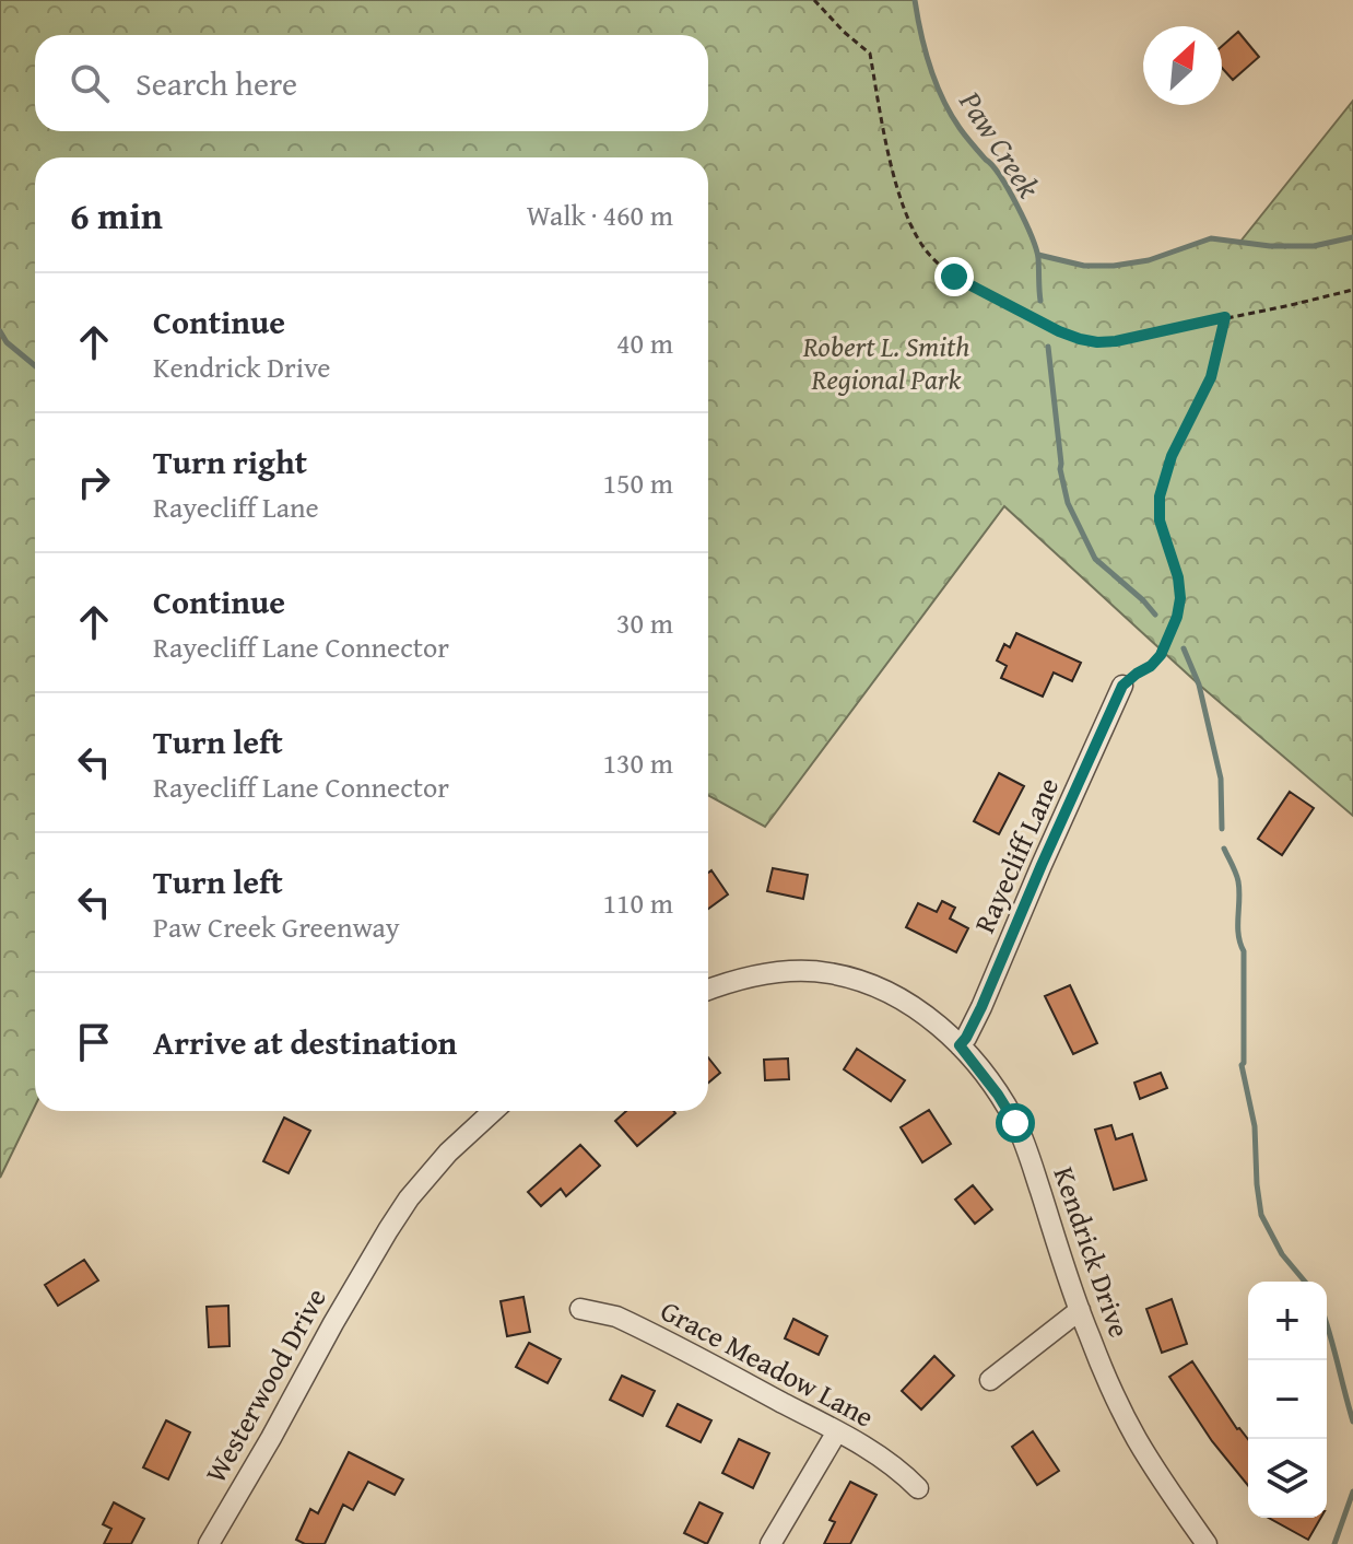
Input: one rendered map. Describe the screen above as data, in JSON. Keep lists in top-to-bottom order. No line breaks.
{"streets":{"street":["Rayecliff Lane","Kendrick Drive","Grace Meadow Lane","Westerwood Drive"]},"crossings":[["Rayecliff Lane","Kendrick Drive"]],"water":["Paw Creek"],"parks":["Robert L. Smith Regional Park"],"north":"top right","page":{"search":"Search here","heading":["6 min","Walk · 460 m"],"list":[["Continue","Kendrick Drive","40 m"],["Turn right","Rayecliff Lane","150 m"],["Continue","Rayecliff Lane Connector","30 m"],["Turn left","Rayecliff Lane Connector","130 m"],["Turn left","Paw Creek Greenway","110 m"],"Arrive at destination"],"map_buttons":["+","−"]}}
